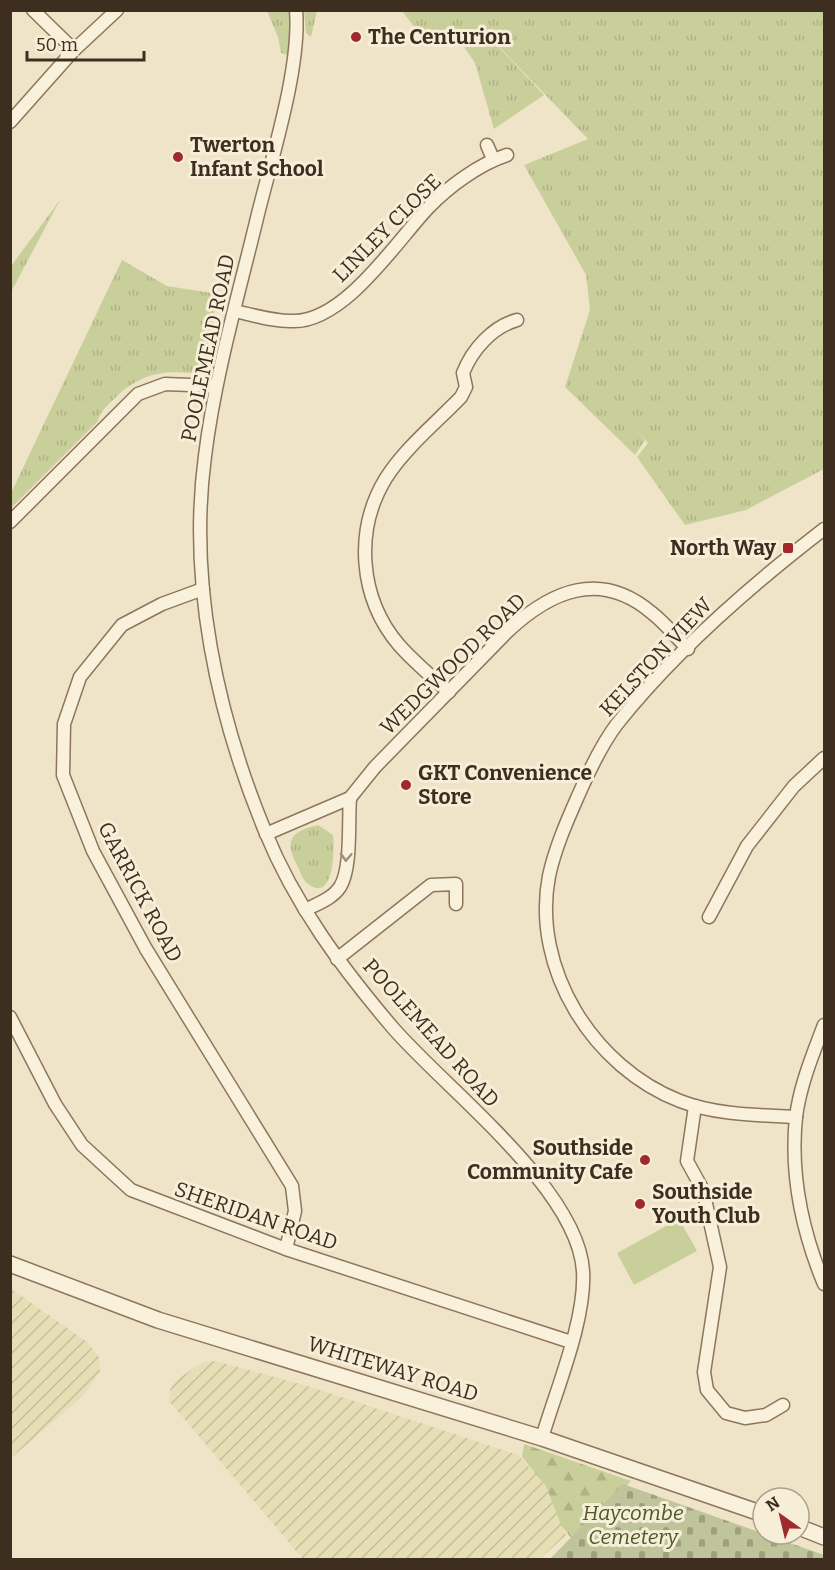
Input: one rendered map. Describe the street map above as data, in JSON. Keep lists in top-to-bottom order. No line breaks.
{"streets":{"street":["LINLEY CLOSE","POOLEMEAD ROAD","KELSTON VIEW","WEDGWOOD ROAD","GARRICK ROAD","SHERIDAN ROAD","WHITEWAY ROAD"]},"crossings":[["LINLEY CLOSE","POOLEMEAD ROAD"],["POOLEMEAD ROAD","WEDGWOOD ROAD"],["POOLEMEAD ROAD","GARRICK ROAD"],["POOLEMEAD ROAD","SHERIDAN ROAD"],["POOLEMEAD ROAD","WHITEWAY ROAD"],["KELSTON VIEW","WEDGWOOD ROAD"],["GARRICK ROAD","SHERIDAN ROAD"]],"parks":["Haycombe Cemetery"],"places":{"other":["The Centurion","Twerton Infant School","GKT Convenience Store","Southside Community Cafe","Southside Youth Club"],"transit":["North Way"]},"scale_bar":"50 m","north":"top left"}
